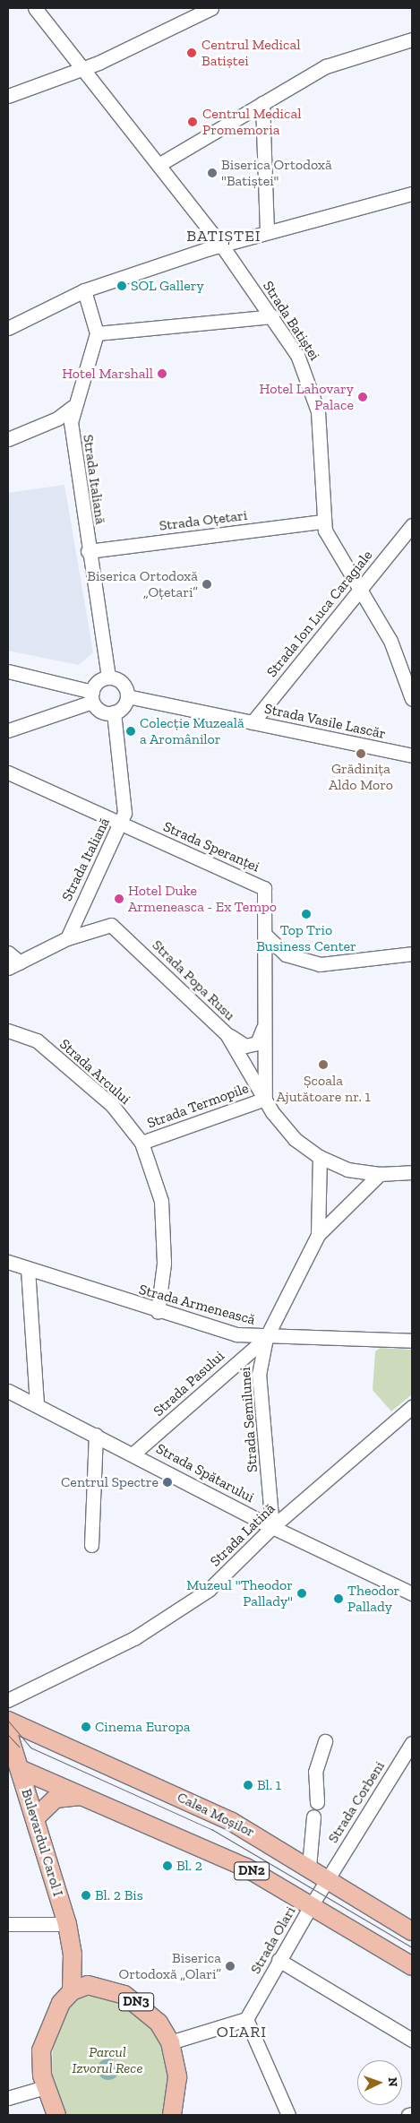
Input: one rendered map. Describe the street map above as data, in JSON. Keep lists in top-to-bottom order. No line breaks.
{"streets":{"main road":["Calea Moșilor","Bulevardul Carol I","DN2","DN3"],"street":["Strada Batiștei","Strada Italiană","Strada Oțetari","Strada Ion Luca Caragiale","Strada Vasile Lascăr","Strada Speranței","Strada Popa Rusu","Strada Arcului","Strada Termopile","Strada Armenească","Strada Pasului","Strada Semilunei","Strada Spătarului","Strada Latină","Strada Corbeni","Strada Olari"]},"crossings":[["Strada Batiștei","Strada Oțetari"],["Strada Batiștei","Strada Ion Luca Caragiale"],["Strada Italiană","Strada Oțetari"],["Strada Italiană","Strada Vasile Lascăr"],["Strada Italiană","Strada Speranței"],["Strada Italiană","Strada Popa Rusu"],["Strada Ion Luca Caragiale","Strada Vasile Lascăr"],["Strada Speranței","Strada Popa Rusu"],["Strada Speranței","Strada Termopile"],["Strada Popa Rusu","Strada Termopile"],["Strada Arcului","Strada Termopile"],["Strada Arcului","Strada Armenească"],["Strada Armenească","Strada Pasului"],["Strada Armenească","Strada Semilunei"],["Strada Pasului","Strada Semilunei"],["Strada Pasului","Strada Spătarului"],["Strada Semilunei","Strada Spătarului"],["Strada Semilunei","Strada Latină"],["Strada Spătarului","Strada Latină"],["Strada Corbeni","Calea Moșilor"],["Strada Corbeni","Strada Olari"],["Calea Moșilor","Strada Olari"],["Bulevardul Carol I","DN2"],["Bulevardul Carol I","DN3"],["DN2","Strada Olari"]],"districts":["BATIȘTEI","OLARI"],"parks":["Parcul Izvorul Rece"],"places":["Centrul Medical Batiștei","Centrul Medical Promemoria","Biserica Ortodoxă \"Batiștei\"","SOL Gallery","Hotel Marshall","Hotel Lahovary Palace","Biserica Ortodoxă „Oțetari”","Colecție Muzeală a Aromânilor","Grădinița Aldo Moro","Hotel Duke Armeneasca - Ex Tempo","Top Trio Business Center","Școala Ajutătoare nr. 1","Centrul Spectre","Muzeul \"Theodor Pallady\"","Theodor Pallady","Cinema Europa","Bl. 1","Bl. 2","Bl. 2 Bis","Biserica Ortodoxă „Olari”"],"north":"right"}
